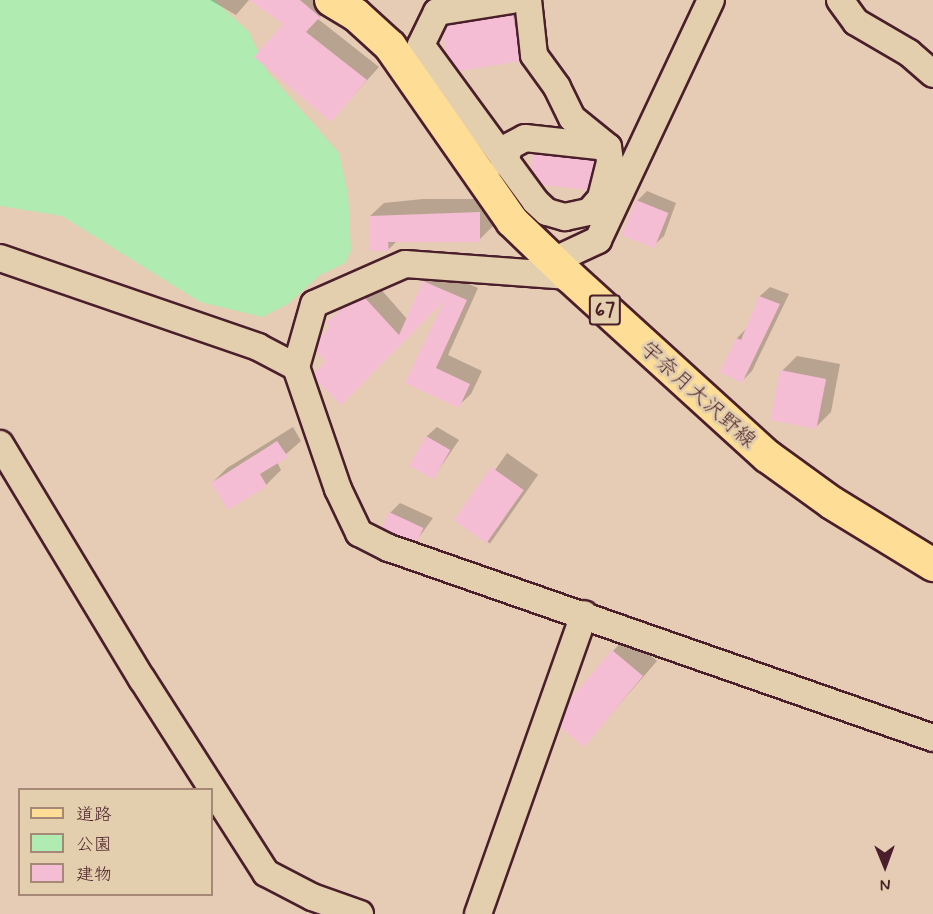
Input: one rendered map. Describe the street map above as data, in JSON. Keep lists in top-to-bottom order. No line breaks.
{"streets":{"main road":["67","宇奈月大沢野線"]},"legend":["道路","公園","建物"],"north":"bottom"}
